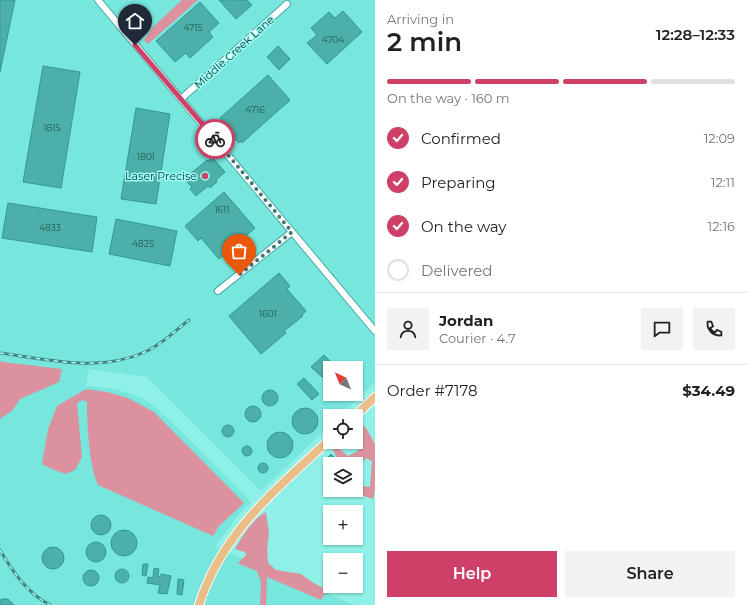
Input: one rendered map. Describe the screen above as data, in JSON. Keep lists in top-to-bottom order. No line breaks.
{"streets":{"street":["Middle Creek Lane"]},"places":["Laser Precise"],"house_numbers":["4715","4704","4716","1815","1801","1611","4833","4825","1601"],"north":"top left","page":{"heading":["2 min","Arriving in","12:28–12:33"],"panel":["Jordan","Courier · 4.7","Order #7178","$34.49"],"bar":"On the way · 160 m","list":[["Confirmed","12:09"],["Preparing","12:11"],["On the way","12:16"],"Delivered"],"map_buttons":["+","−"],"buttons":["Help","Share"]}}
